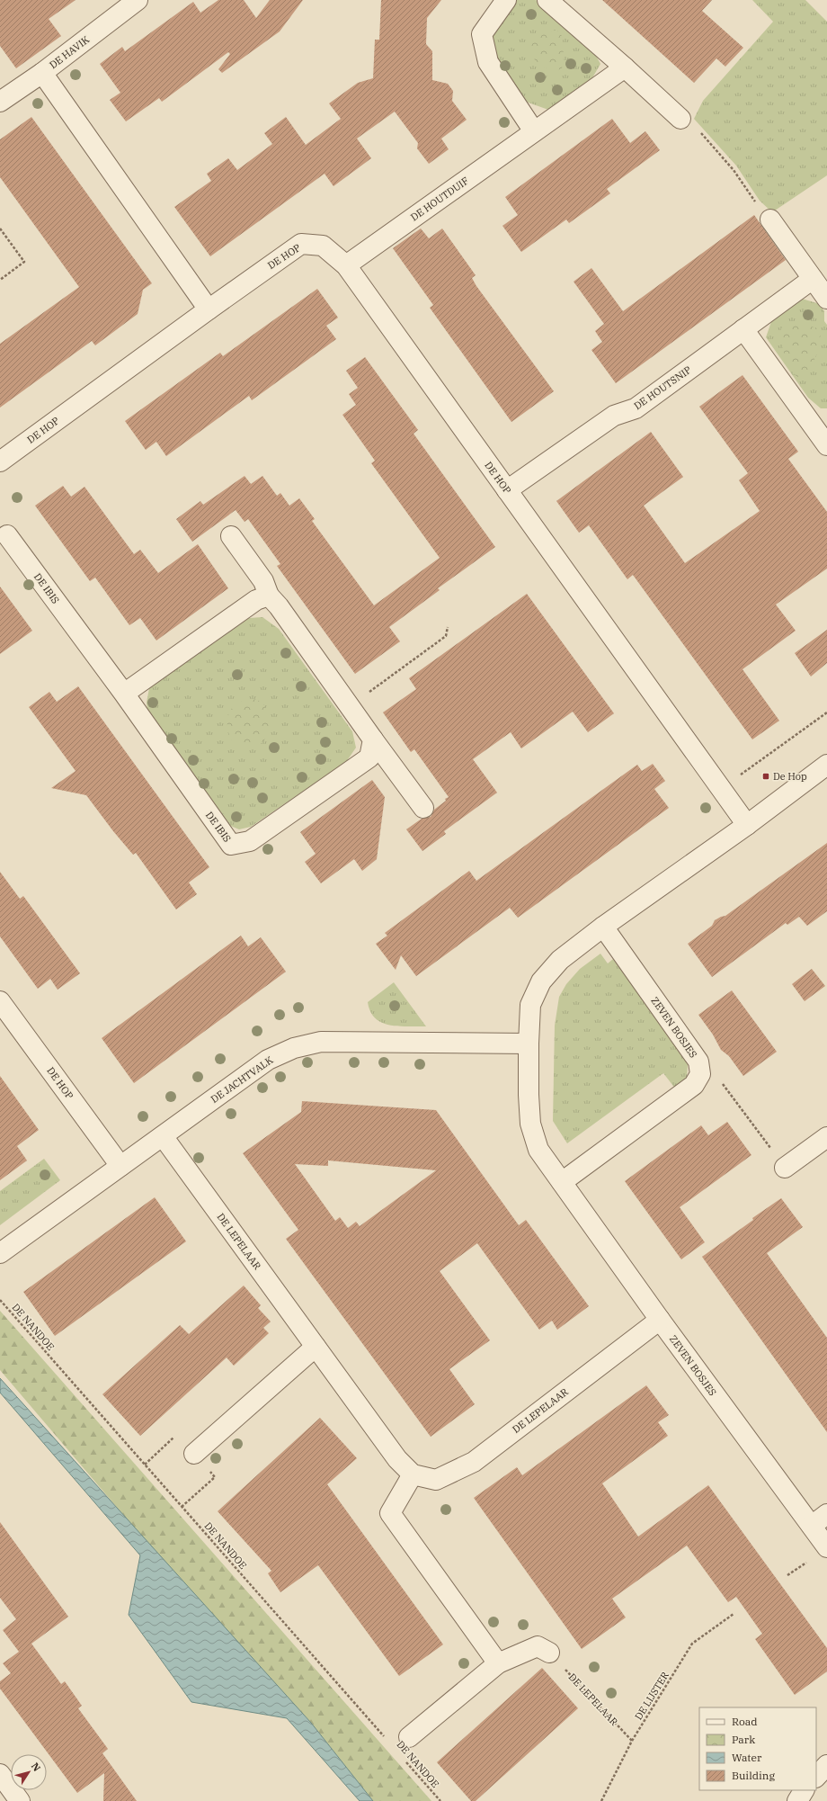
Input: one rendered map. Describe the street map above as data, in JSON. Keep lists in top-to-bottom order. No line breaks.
{"streets":{"street":["DE HAVIK","DE HOUTDUIF","DE HOP","DE HOUTSNIP","DE IBIS","ZEVEN BOSJES","DE JACHTVALK","DE LEPELAAR"],"path":["DE NANDOE","DE LIJSTER"]},"crossings":[["DE HOUTDUIF","DE HOP"],["DE HOP","DE HOUTSNIP"],["DE HOP","ZEVEN BOSJES"],["DE HOP","DE JACHTVALK"],["ZEVEN BOSJES","DE JACHTVALK"],["ZEVEN BOSJES","DE LEPELAAR"],["DE JACHTVALK","DE LEPELAAR"],["DE LEPELAAR","DE LIJSTER"]],"places":{"transit":["De Hop"]},"legend":["Road","Park","Water","Building"],"north":"top right"}
